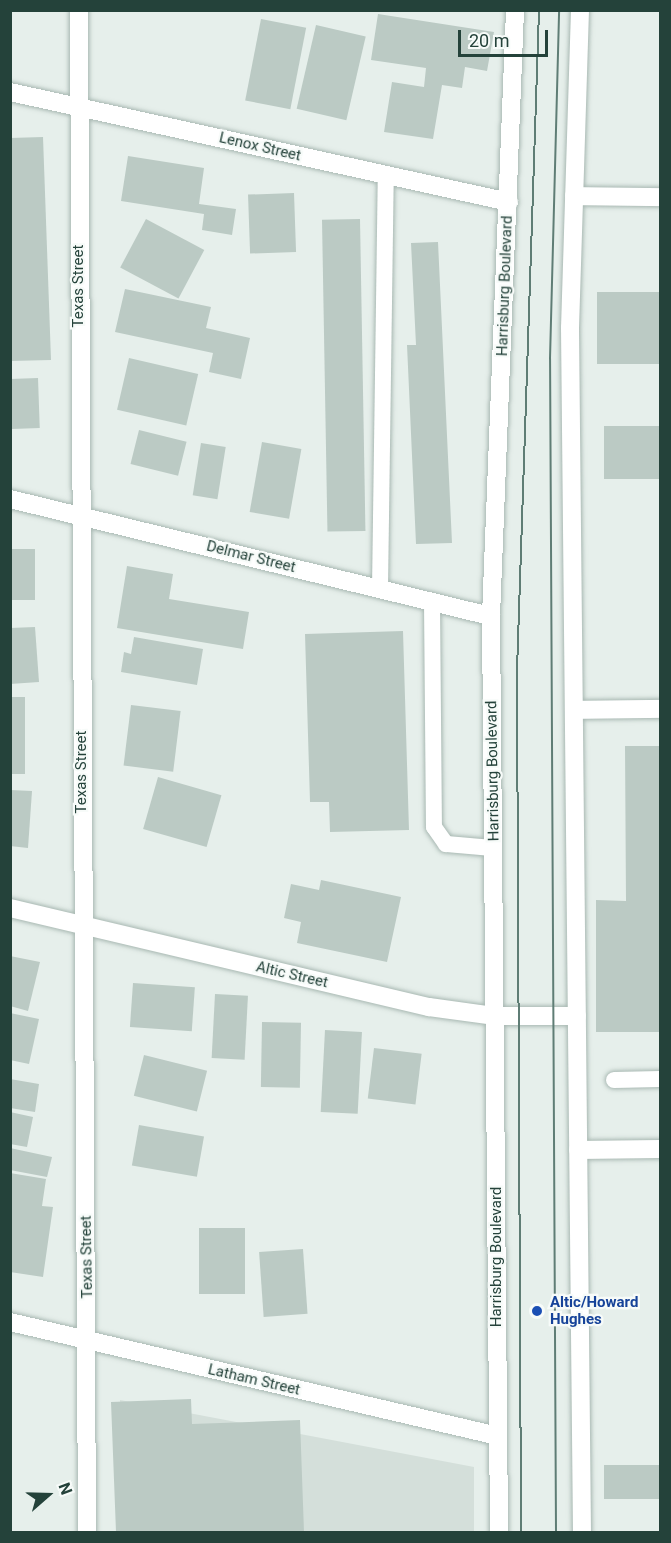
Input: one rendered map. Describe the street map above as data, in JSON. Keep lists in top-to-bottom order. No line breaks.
{"streets":{"street":["Lenox Street","Texas Street","Harrisburg Boulevard","Delmar Street","Altic Street","Latham Street"]},"crossings":[["Lenox Street","Texas Street"],["Lenox Street","Harrisburg Boulevard"],["Texas Street","Delmar Street"],["Texas Street","Altic Street"],["Texas Street","Latham Street"],["Harrisburg Boulevard","Delmar Street"],["Harrisburg Boulevard","Altic Street"],["Harrisburg Boulevard","Latham Street"]],"places":["Altic/Howard Hughes"],"scale_bar":"20 m","north":"right"}
